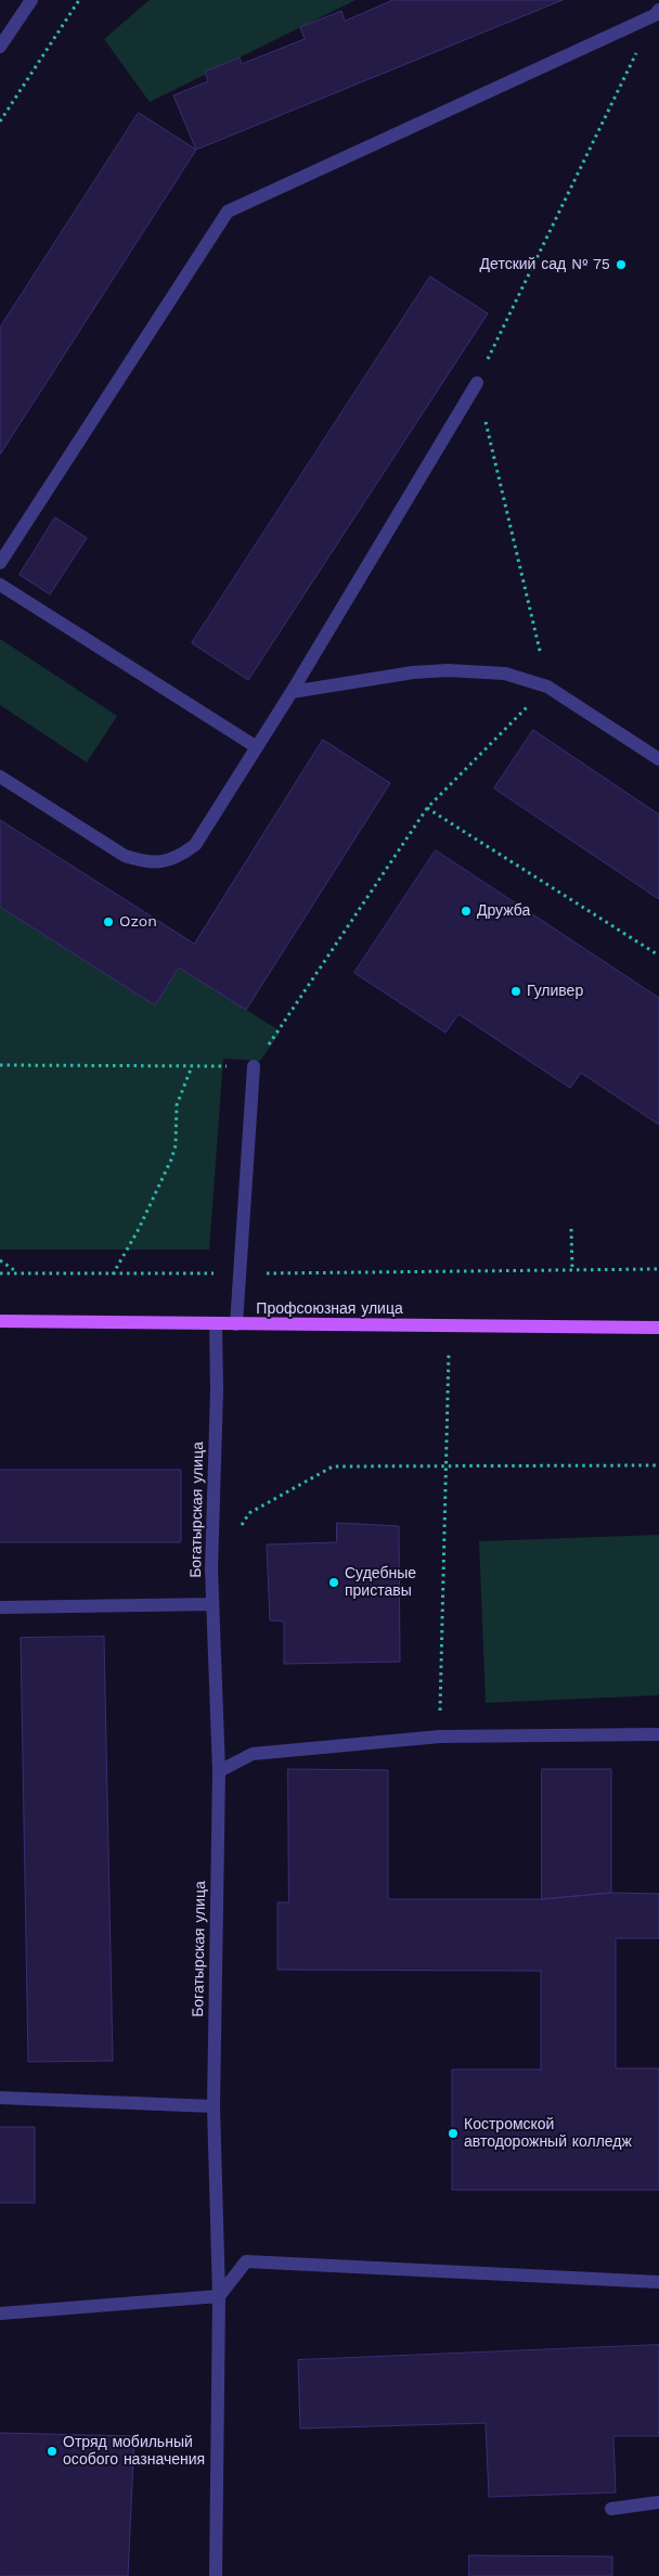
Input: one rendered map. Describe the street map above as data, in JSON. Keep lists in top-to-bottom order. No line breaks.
{"streets":{"main road":["Профсоюзная улица"],"street":["Богатырская улица"]},"crossings":[["Профсоюзная улица","Богатырская улица"]],"places":["Детский сад № 75","Дружба","Ozon","Гуливер","Судебные приставы","Костромской автодорожный колледж","Отряд мобильный особого назначения"]}
